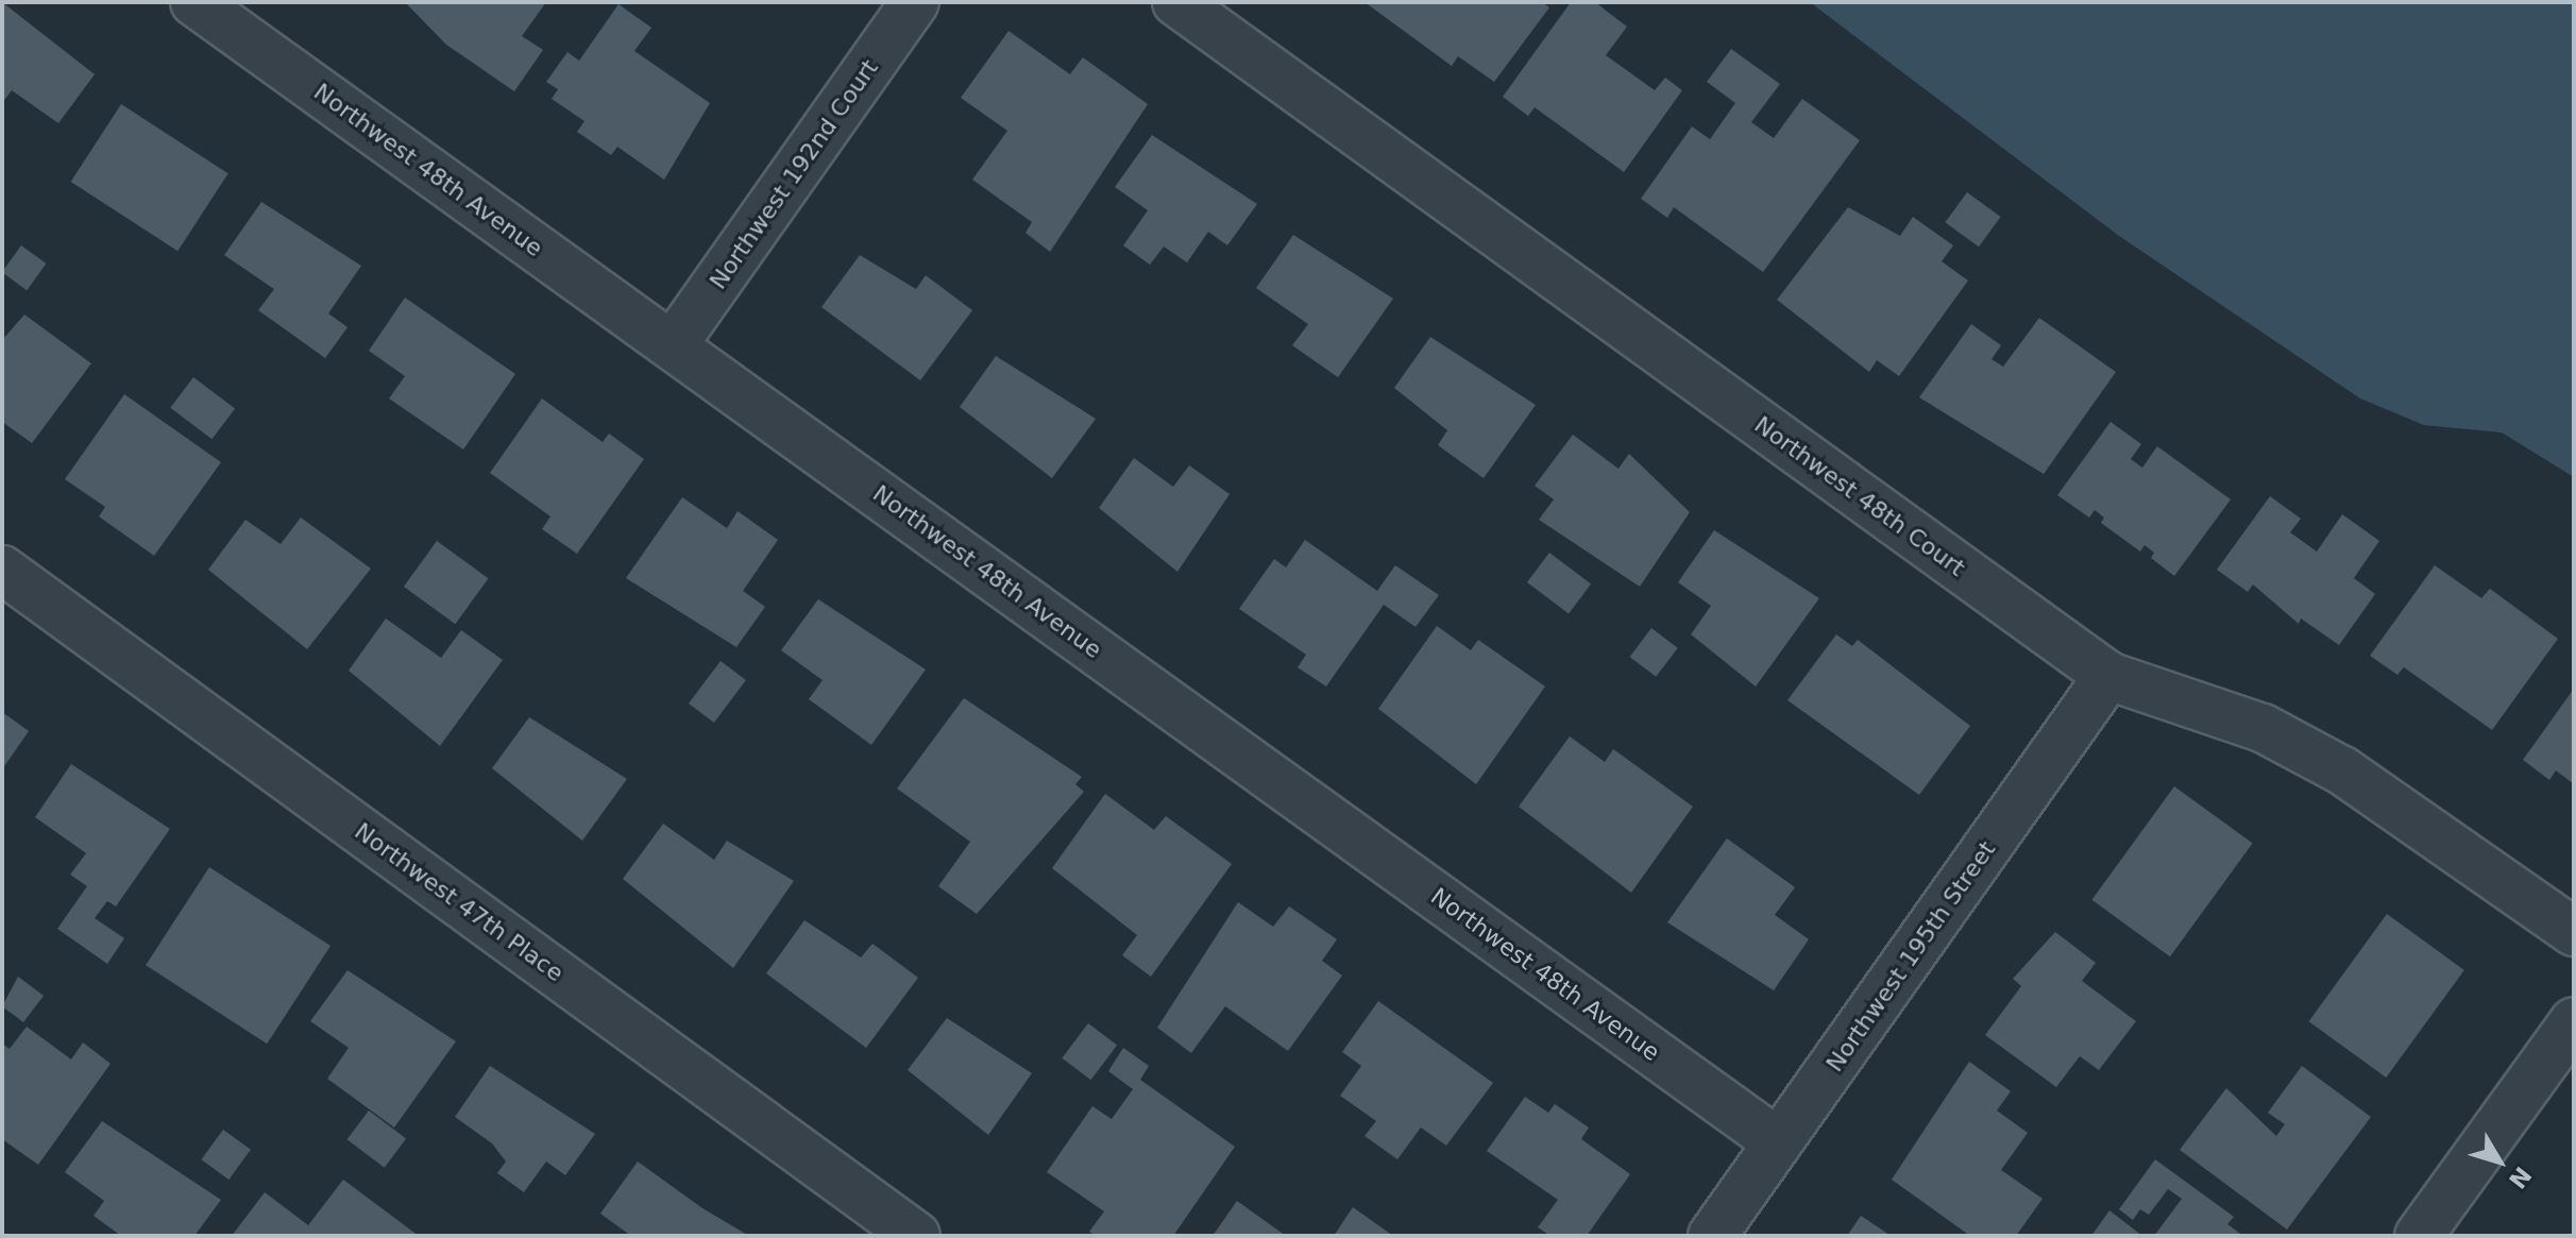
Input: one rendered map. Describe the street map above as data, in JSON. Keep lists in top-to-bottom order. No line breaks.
{"streets":{"street":["Northwest 48th Avenue","Northwest 192nd Court","Northwest 48th Court","Northwest 47th Place","Northwest 195th Street"]},"crossings":[["Northwest 48th Avenue","Northwest 192nd Court"],["Northwest 48th Avenue","Northwest 195th Street"],["Northwest 48th Court","Northwest 195th Street"]],"north":"bottom right"}
